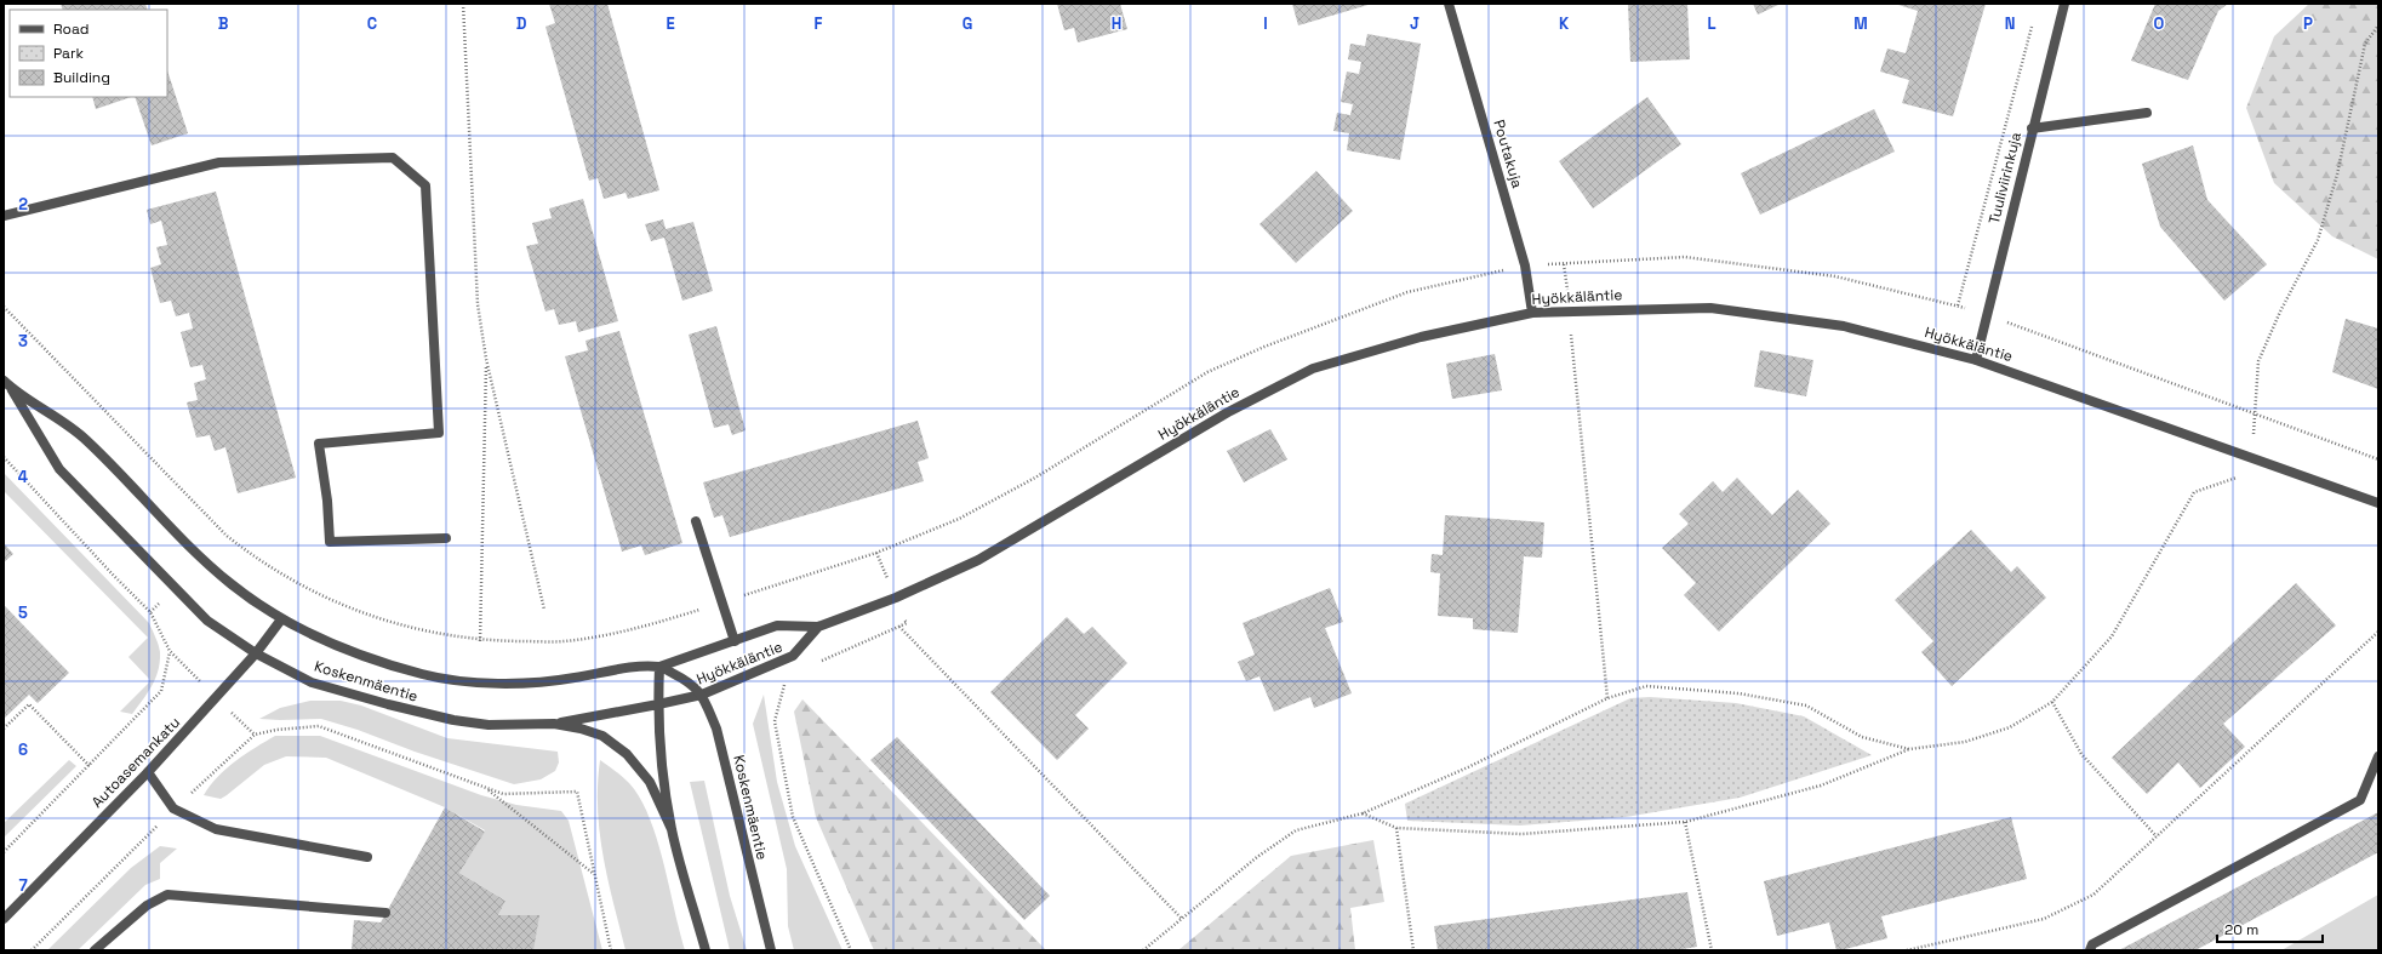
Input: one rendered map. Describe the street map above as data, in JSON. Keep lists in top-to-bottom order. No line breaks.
{"streets":{"street":["Poutakuja","Tuuliviirinkuja","Hyökkäläntie","Koskenmäentie","Autoasemankatu"]},"crossings":[["Poutakuja","Hyökkäläntie"],["Tuuliviirinkuja","Hyökkäläntie"],["Hyökkäläntie","Koskenmäentie"],["Koskenmäentie","Autoasemankatu"]],"legend":["Road","Park","Building"],"scale_bar":"20 m","grid":{"columns":["B","C","D","E","F","G","H","I","J","K","L","M","N","O","P"],"rows":["2","3","4","5","6","7"]}}
